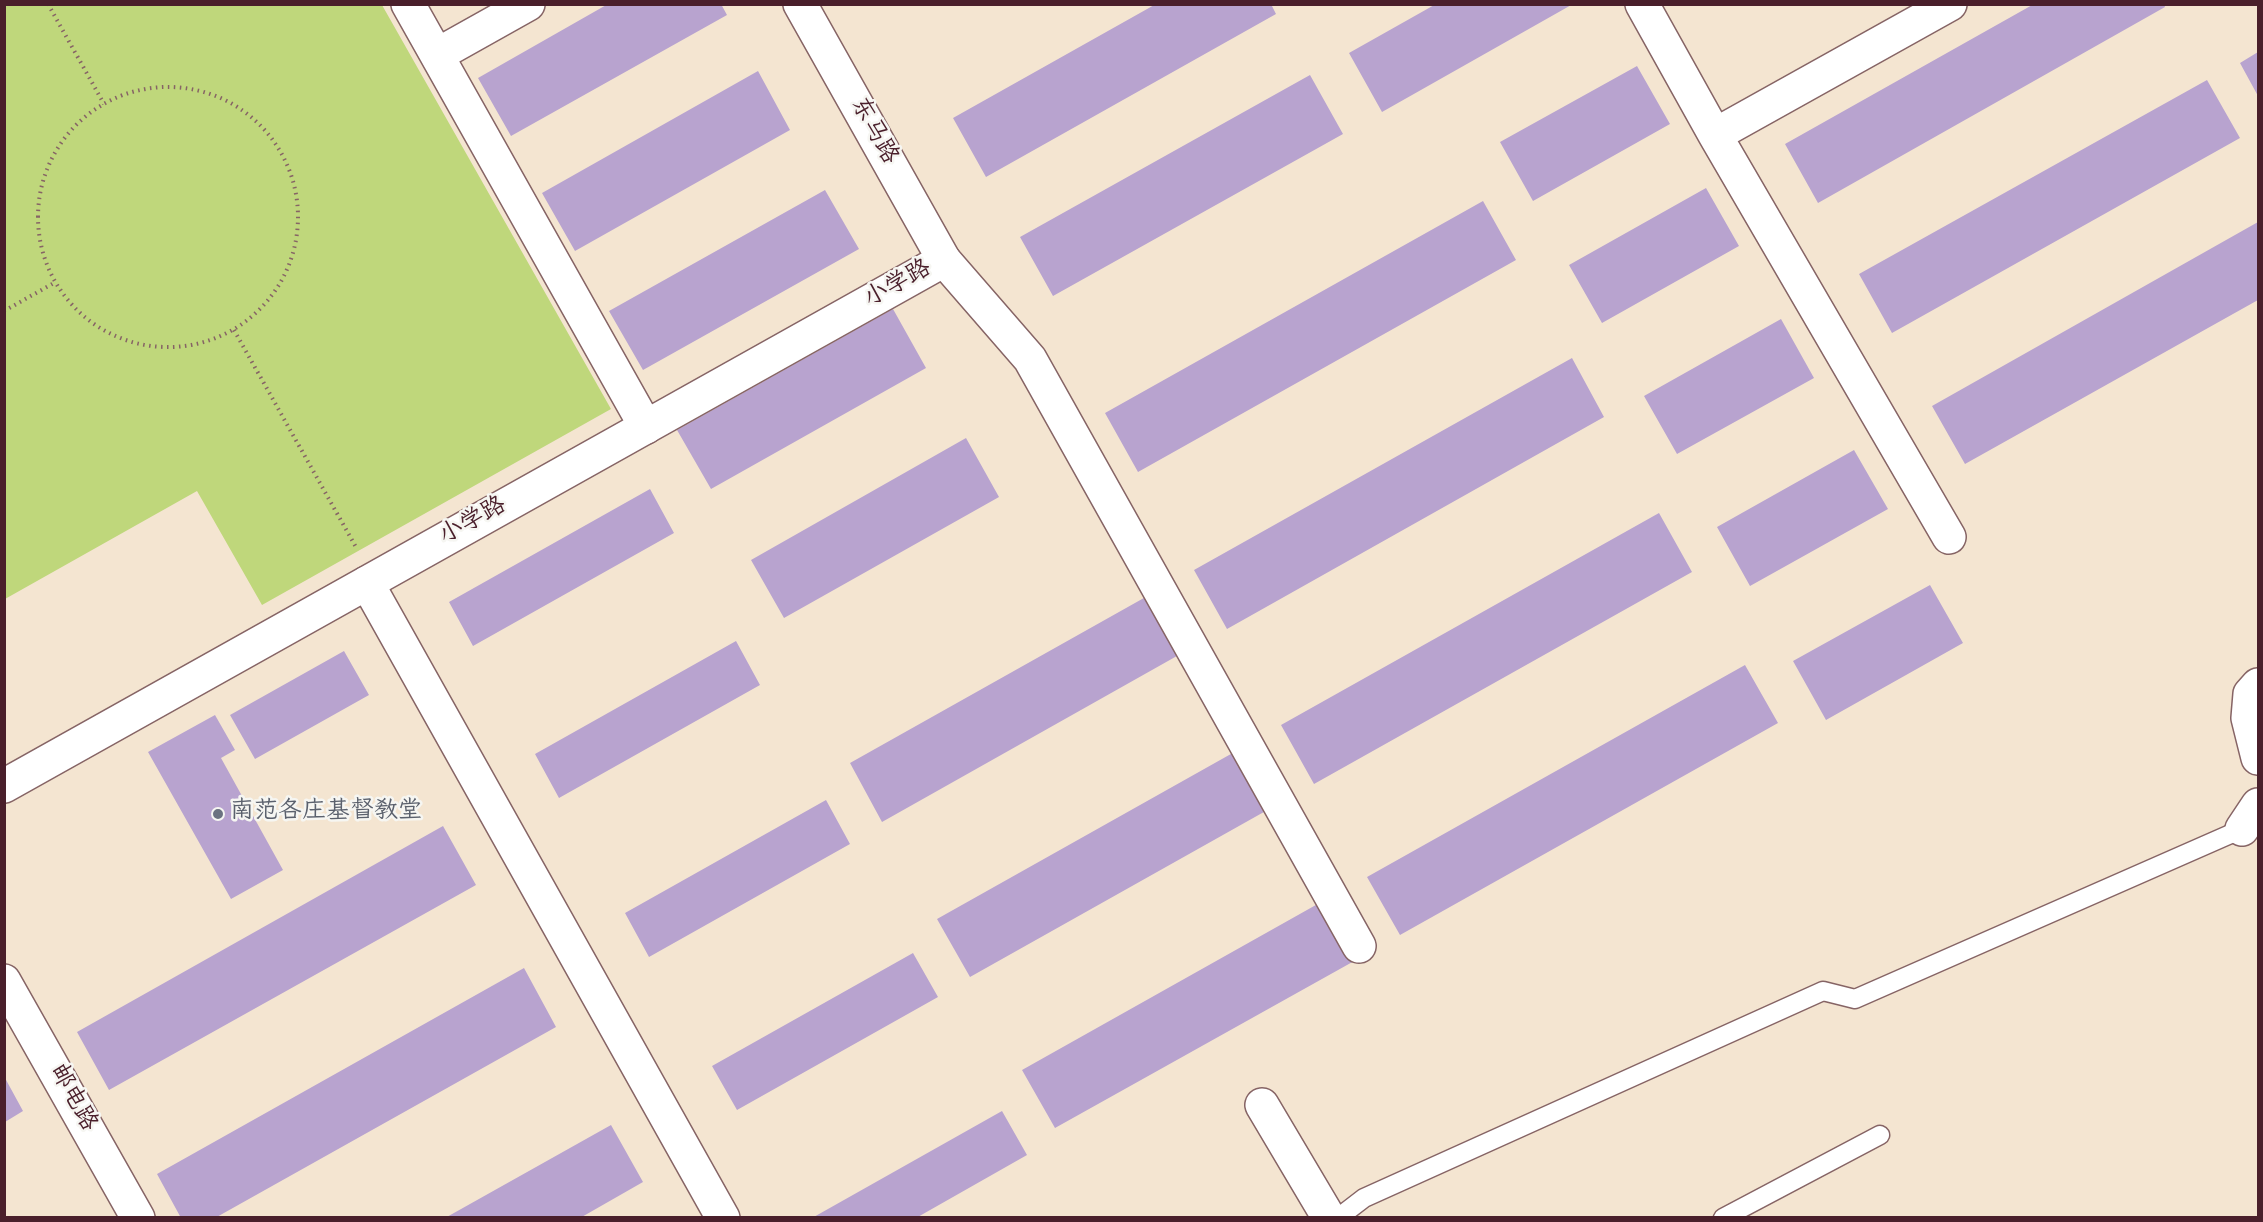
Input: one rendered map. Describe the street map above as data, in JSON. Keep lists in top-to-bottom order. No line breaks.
{"streets":{"street":["东马路","小学路","邮电路"]},"crossings":[["东马路","小学路"]],"places":["南范各庄基督教堂"]}
